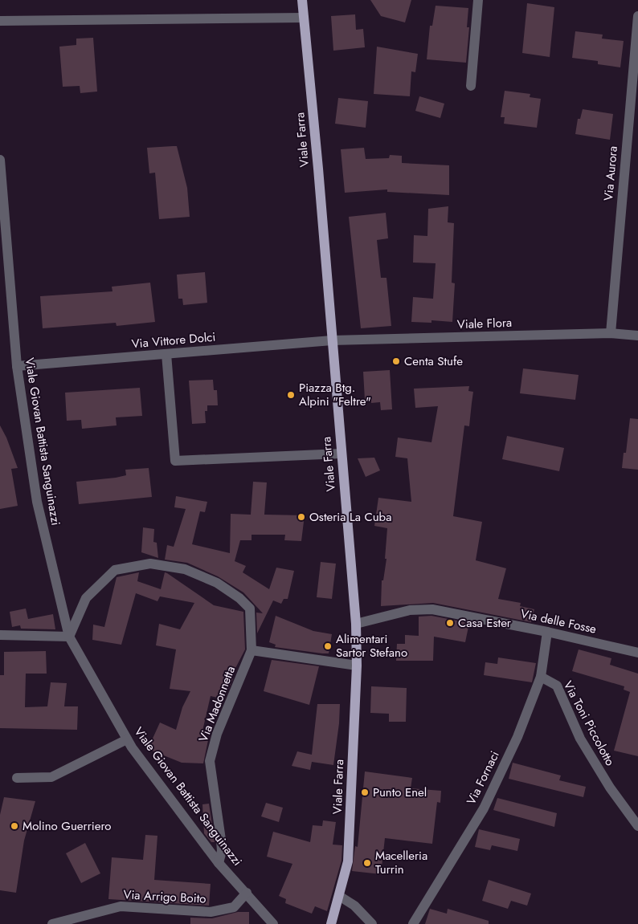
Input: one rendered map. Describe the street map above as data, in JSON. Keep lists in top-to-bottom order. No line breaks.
{"streets":{"main road":["Viale Farra"],"street":["Via Aurora","Viale Flora","Via Vittore Dolci","Viale Giovan Battista Sanguinazzi","Via delle Fosse","Via Madonnetta","Via Toni Piccolotto","Via Fornaci","Via Arrigo Boito"]},"crossings":[["Viale Farra","Viale Flora"],["Viale Farra","Via Vittore Dolci"],["Viale Farra","Via delle Fosse"],["Via Aurora","Viale Flora"],["Viale Flora","Via Vittore Dolci"],["Via Vittore Dolci","Viale Giovan Battista Sanguinazzi"],["Viale Giovan Battista Sanguinazzi","Via Madonnetta"],["Viale Giovan Battista Sanguinazzi","Via Arrigo Boito"],["Via delle Fosse","Via Fornaci"],["Via Toni Piccolotto","Via Fornaci"]],"places":["Centa Stufe","Piazza Btg. Alpini \"Feltre\"","Osteria La Cuba","Casa Ester","Alimentari Sartor Stefano","Punto Enel","Molino Guerriero","Macelleria Turrin"]}
